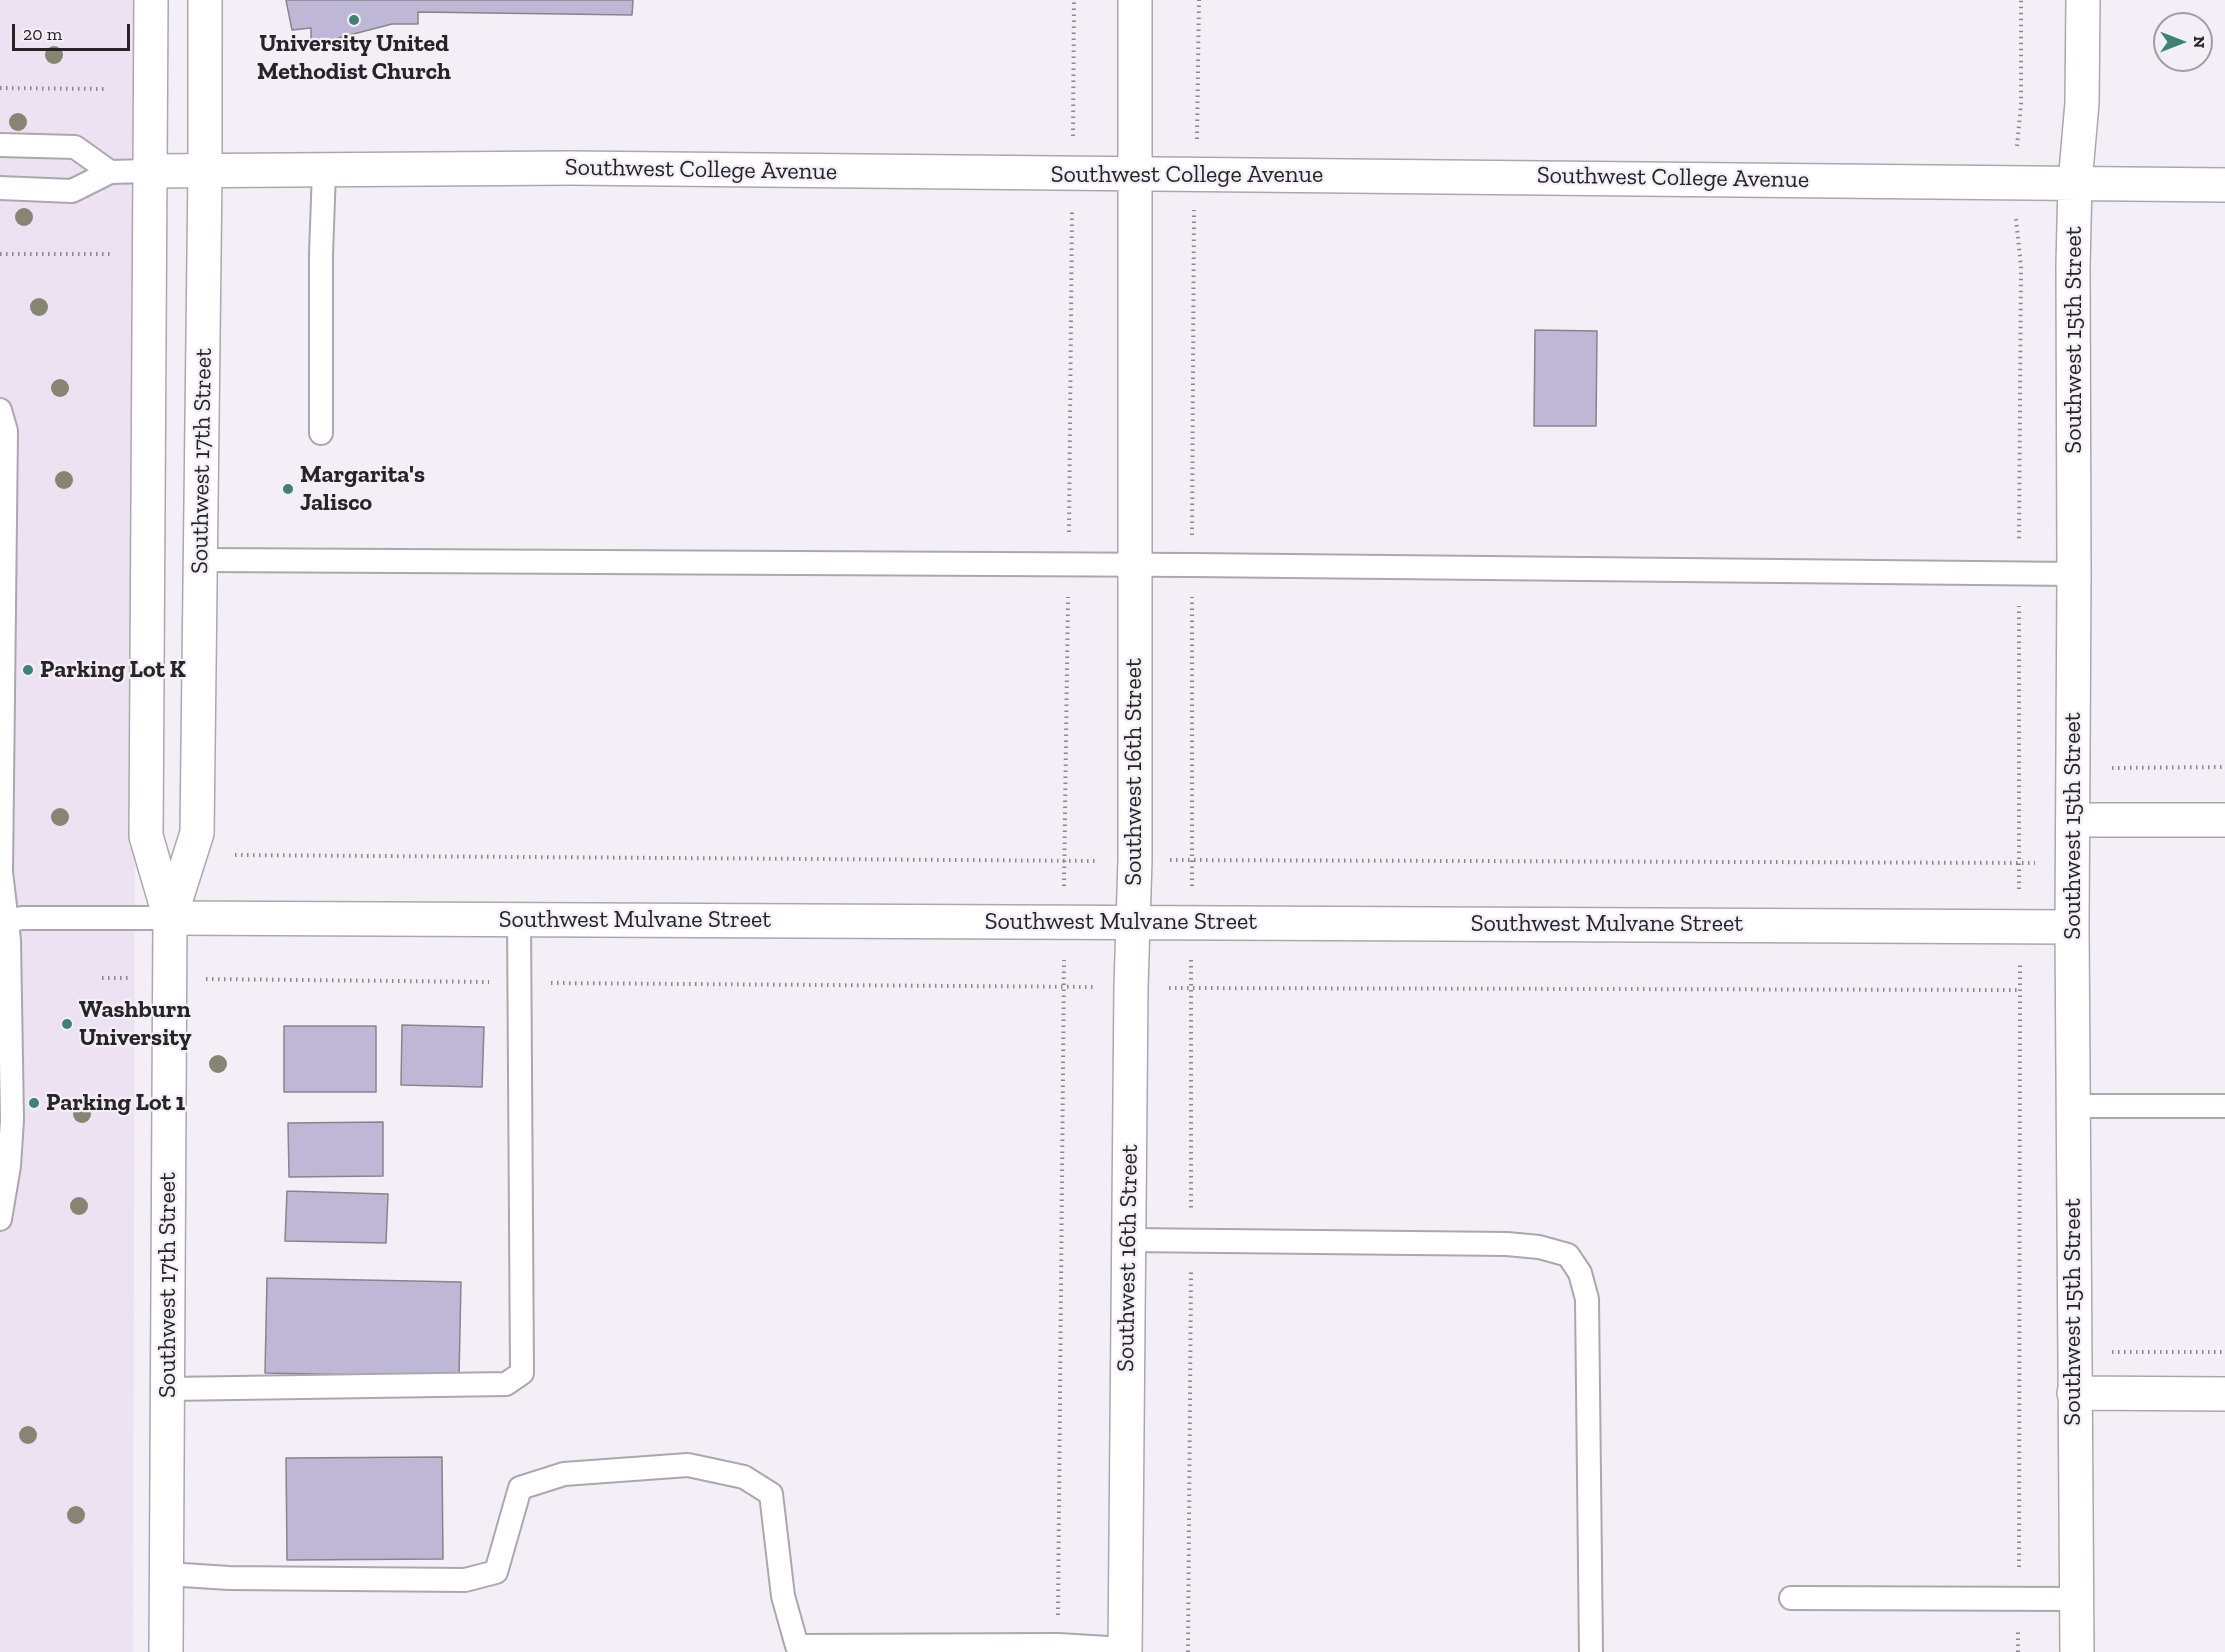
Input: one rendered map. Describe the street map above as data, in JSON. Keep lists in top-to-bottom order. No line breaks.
{"streets":{"street":["Southwest College Avenue","Southwest 15th Street","Southwest 17th Street","Southwest 16th Street","Southwest Mulvane Street"]},"crossings":[["Southwest College Avenue","Southwest 15th Street"],["Southwest College Avenue","Southwest 17th Street"],["Southwest College Avenue","Southwest 16th Street"],["Southwest 15th Street","Southwest Mulvane Street"],["Southwest 17th Street","Southwest Mulvane Street"],["Southwest 16th Street","Southwest Mulvane Street"]],"places":["University United Methodist Church","Margarita's Jalisco","Parking Lot K","Washburn University","Parking Lot 1"],"scale_bar":"20 m","north":"right"}
